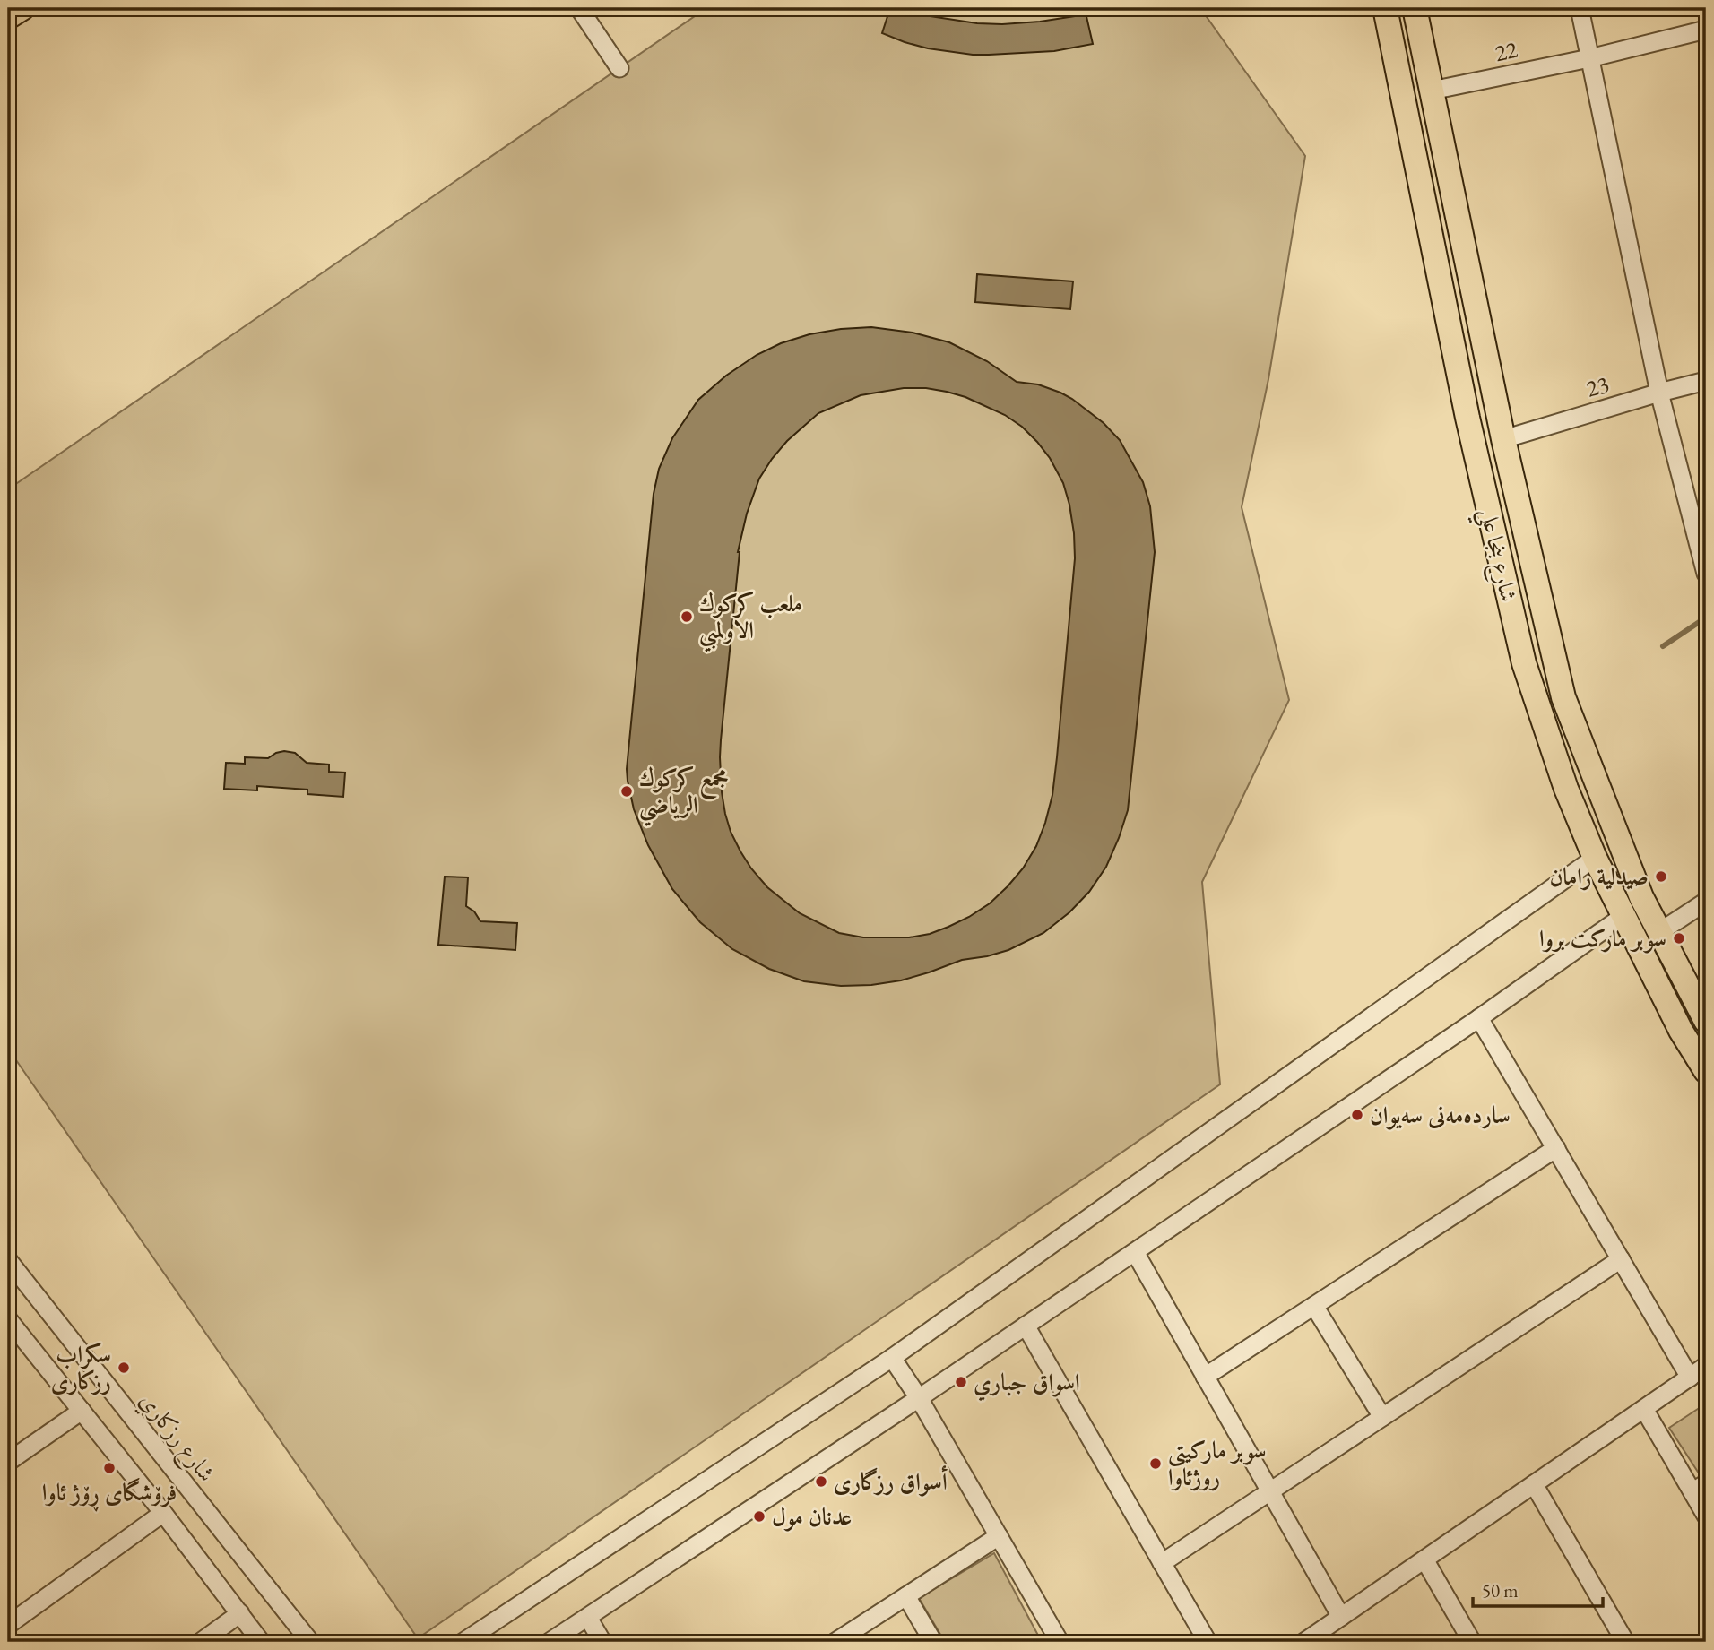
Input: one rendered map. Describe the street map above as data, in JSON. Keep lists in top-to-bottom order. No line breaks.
{"streets":{"main road":["شارع بنجا علي"],"street":["22","23","شارع رزكاري"]},"crossings":[["22","شارع بنجا علي"],["23","شارع بنجا علي"]],"places":["ملعب كركوك الاولمبي","مجمع كركوك الرياضي","صيدلية رامان","سوبر ماركت بروا","ساردەمەنی سەیوان","سكراب رزكارى","اسواق جباري","سوبر ماركيتى روژئاوا","فرۆشگای ڕۆژ ئاوا","أسواق رزگارى","عدنان مول"],"scale_bar":"50 m"}
